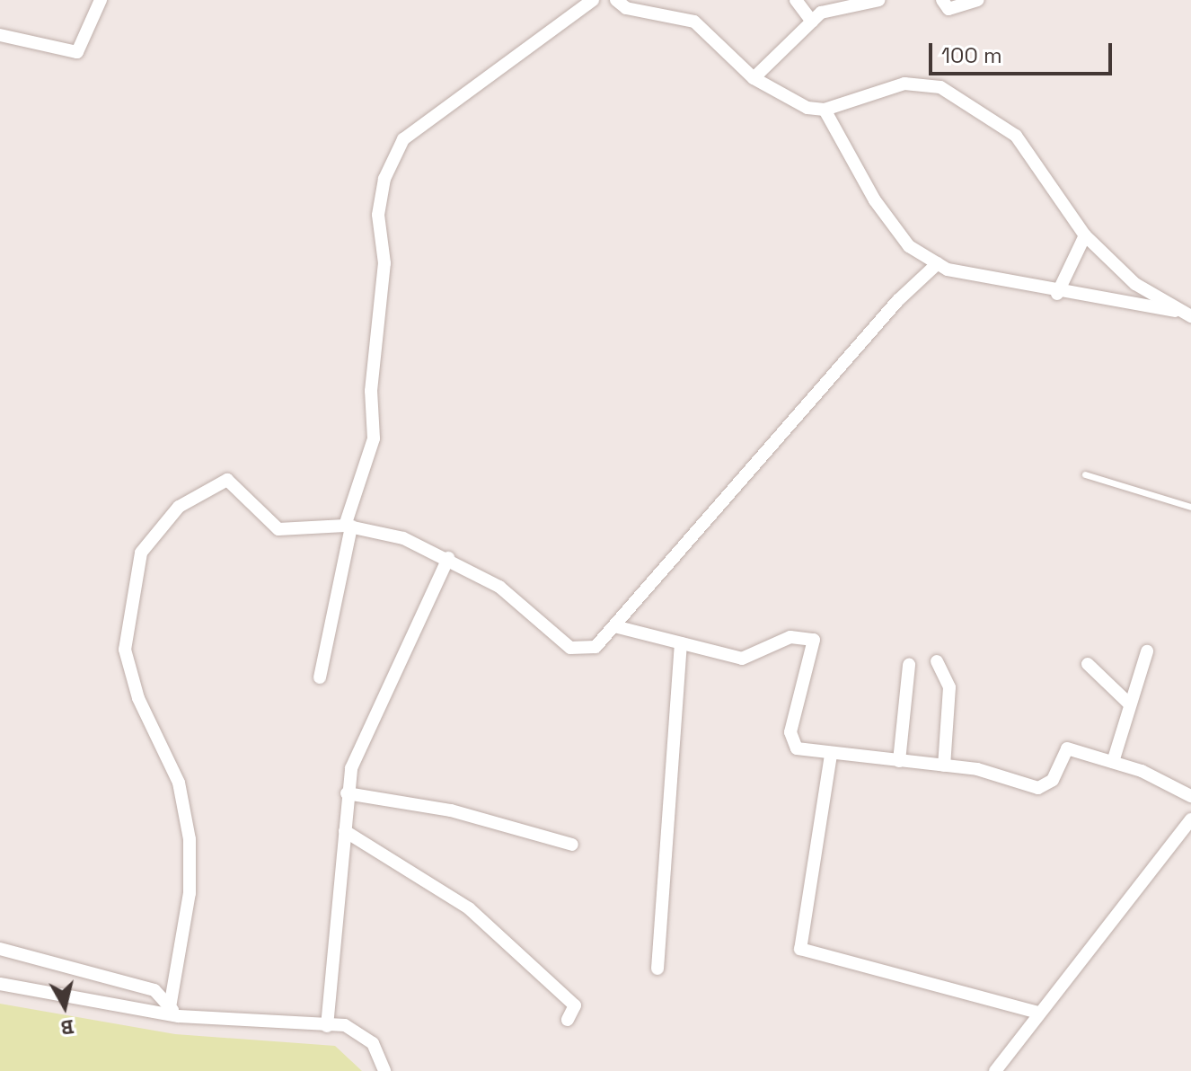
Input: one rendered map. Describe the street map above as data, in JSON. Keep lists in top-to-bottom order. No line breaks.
{"scale_bar":"100 m","north":"bottom"}
